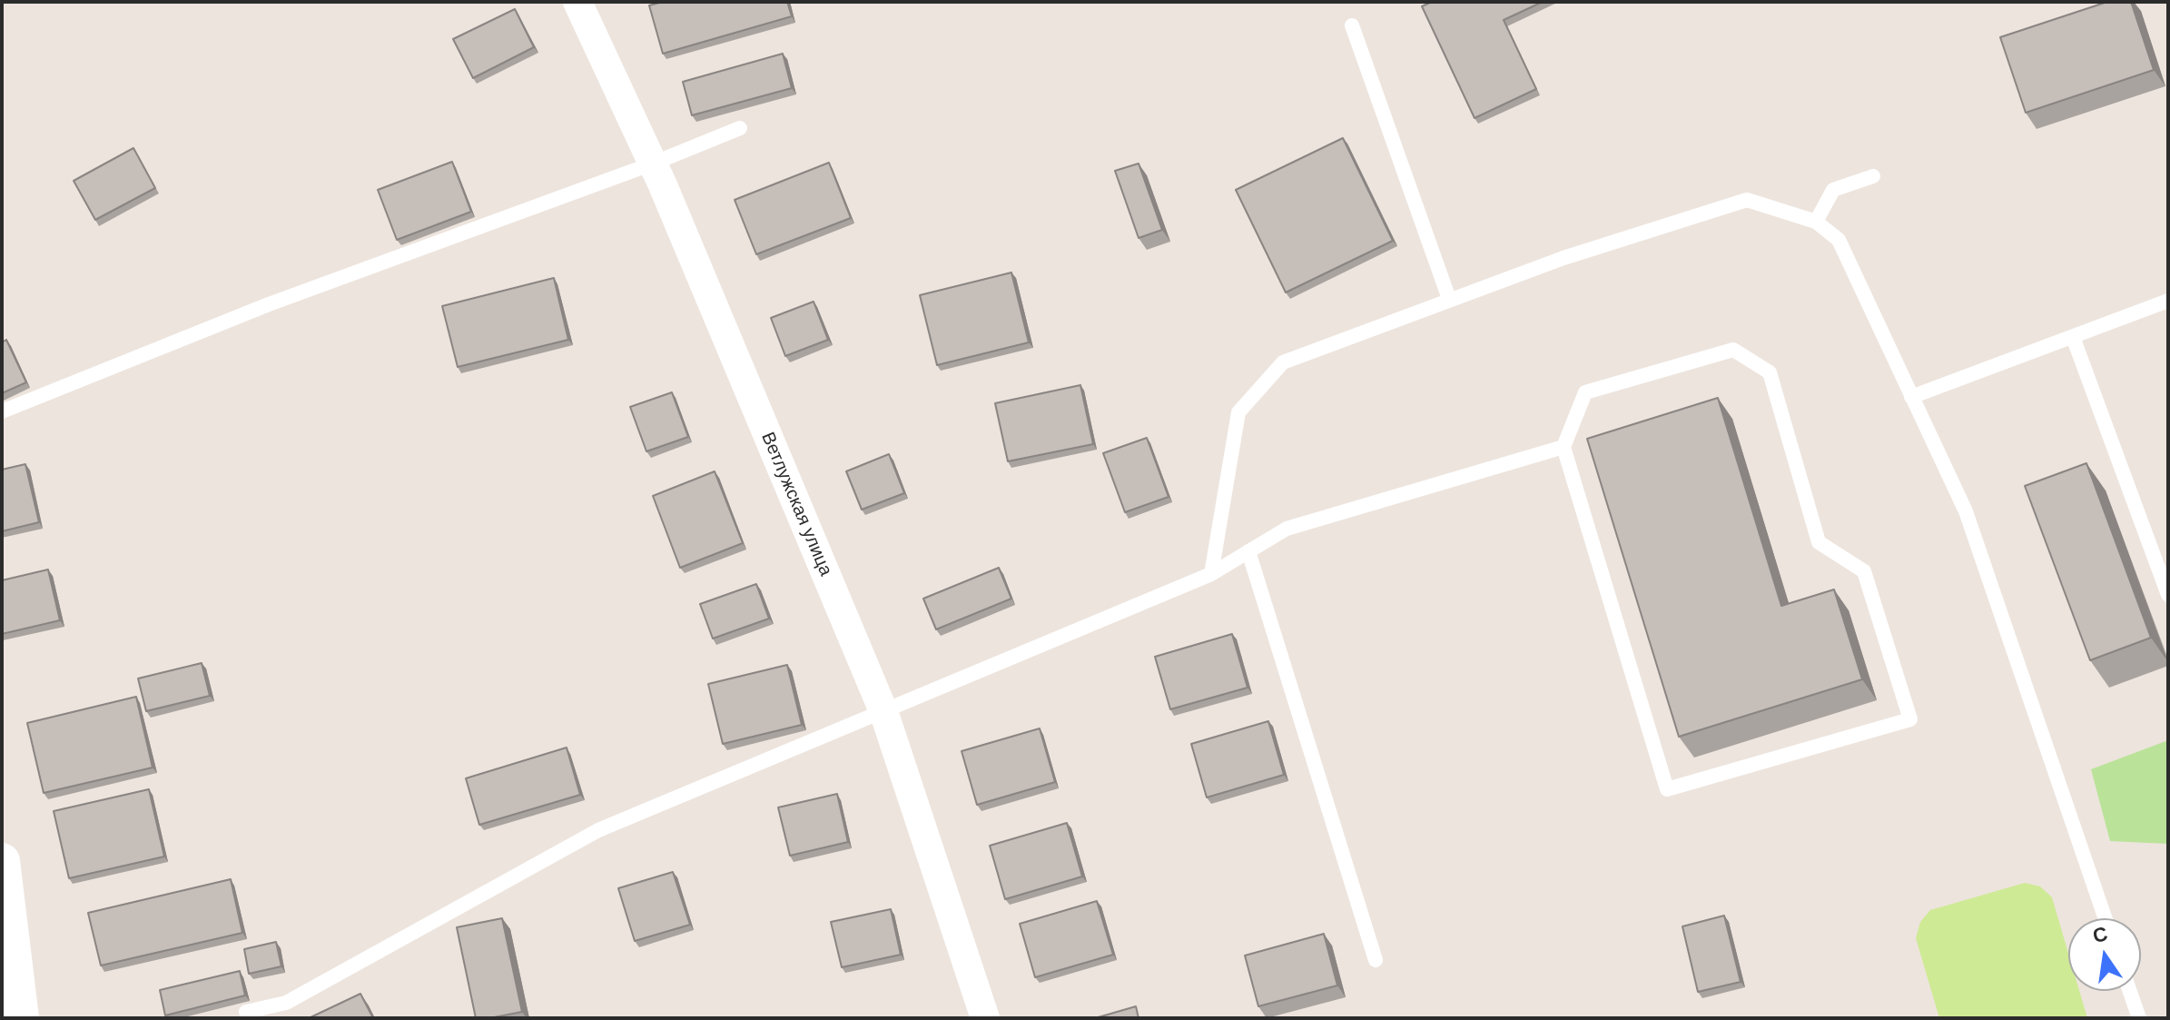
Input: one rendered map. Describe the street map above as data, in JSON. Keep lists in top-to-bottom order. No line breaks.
{"streets":{"street":["Ветлужская улица"]},"north":"top"}
